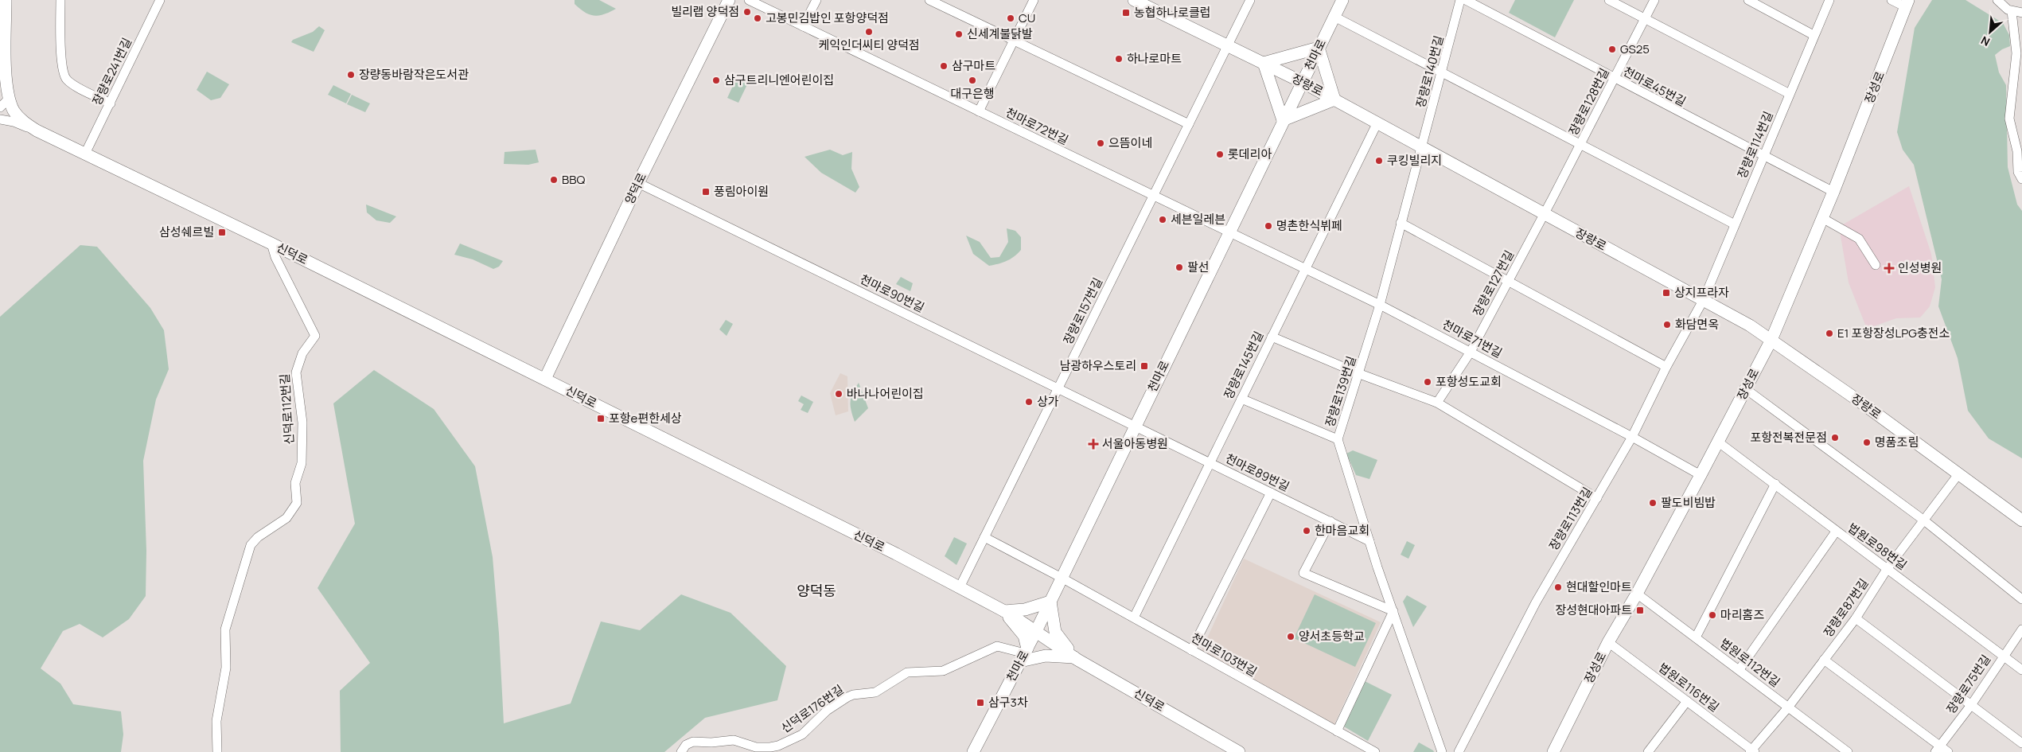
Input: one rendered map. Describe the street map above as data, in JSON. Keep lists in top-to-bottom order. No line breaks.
{"streets":{"street":["천마로","장량로241번길","장량로140번길","장량로","천마로45번길","장성로","장량로128번길","천마로72번길","장량로114번길","양덕로","신덕로","장량로127번길","천마로90번길","장량로157번길","천마로71번길","장량로145번길","장량로139번길","신덕로112번길","천마로89번길","장량로113번길","법원로98번길","장량로87번길","천마로103번길","법원로112번길","장량로75번길","법원로116번길","신덕로176번길"]},"crossings":[["천마로","장량로"],["천마로","천마로72번길"],["천마로","신덕로"],["천마로","천마로90번길"],["천마로","천마로71번길"],["천마로","천마로89번길"],["천마로","천마로103번길"],["천마로","신덕로176번길"],["장량로241번길","신덕로"],["장량로140번길","장량로"],["장량로140번길","장량로139번길"],["장량로","장성로"],["장량로","장량로128번길"],["장량로","장량로114번길"],["장량로","장량로127번길"],["장량로","장량로157번길"],["장량로","장량로145번길"],["장량로","장량로139번길"],["장량로","장량로113번길"],["장량로","장량로87번길"],["천마로45번길","장성로"],["천마로45번길","장량로128번길"],["천마로45번길","장량로114번길"],["장성로","천마로71번길"],["장성로","법원로98번길"],["장성로","법원로112번길"],["장성로","법원로116번길"],["장량로128번길","장량로127번길"],["천마로72번길","장량로157번길"],["천마로72번길","천마로71번길"],["장량로114번길","장량로113번길"],["양덕로","신덕로"],["양덕로","천마로90번길"],["신덕로","장량로157번길"],["신덕로","신덕로112번길"],["장량로127번길","천마로71번길"],["천마로90번길","장량로157번길"],["천마로90번길","천마로89번길"],["장량로157번길","천마로103번길"],["천마로71번길","장량로145번길"],["천마로71번길","장량로139번길"],["천마로71번길","장량로113번길"],["장량로145번길","천마로89번길"],["장량로145번길","천마로103번길"],["장량로139번길","천마로89번길"],["법원로98번길","장량로87번길"],["법원로98번길","장량로75번길"],["장량로87번길","법원로112번길"],["장량로87번길","법원로116번길"]],"districts":["양덕동"],"places":{"other":["빌리랩 양덕점","고봉민김밥인 포항양덕점","CU","케익인더씨티 양덕점","신세계불닭발","GS25","하나로마트","삼구마트","장량동바람작은도서관","삼구트리니엔어린이집","대구은행","으뜸이네","롯데리아","쿠킹빌리지","BBQ","세븐일레븐","명촌한식뷔페","팔선","화담면옥","E1 포항장성LPG충전소","포항성도교회","바나나어린이집","상가","포항전복전문점","명품조림","팔도비빔밥","한마음교회","현대할인마트","마리홈즈","양서초등학교"],"transit":["농협하나로클럽","풍림아이원","삼성쉐르빌","상지프라자","남광하우스토리","포항e편한세상","장성현대아파트","삼구3차"],"health":["인성병원","서울아동병원"]},"north":"bottom left"}
